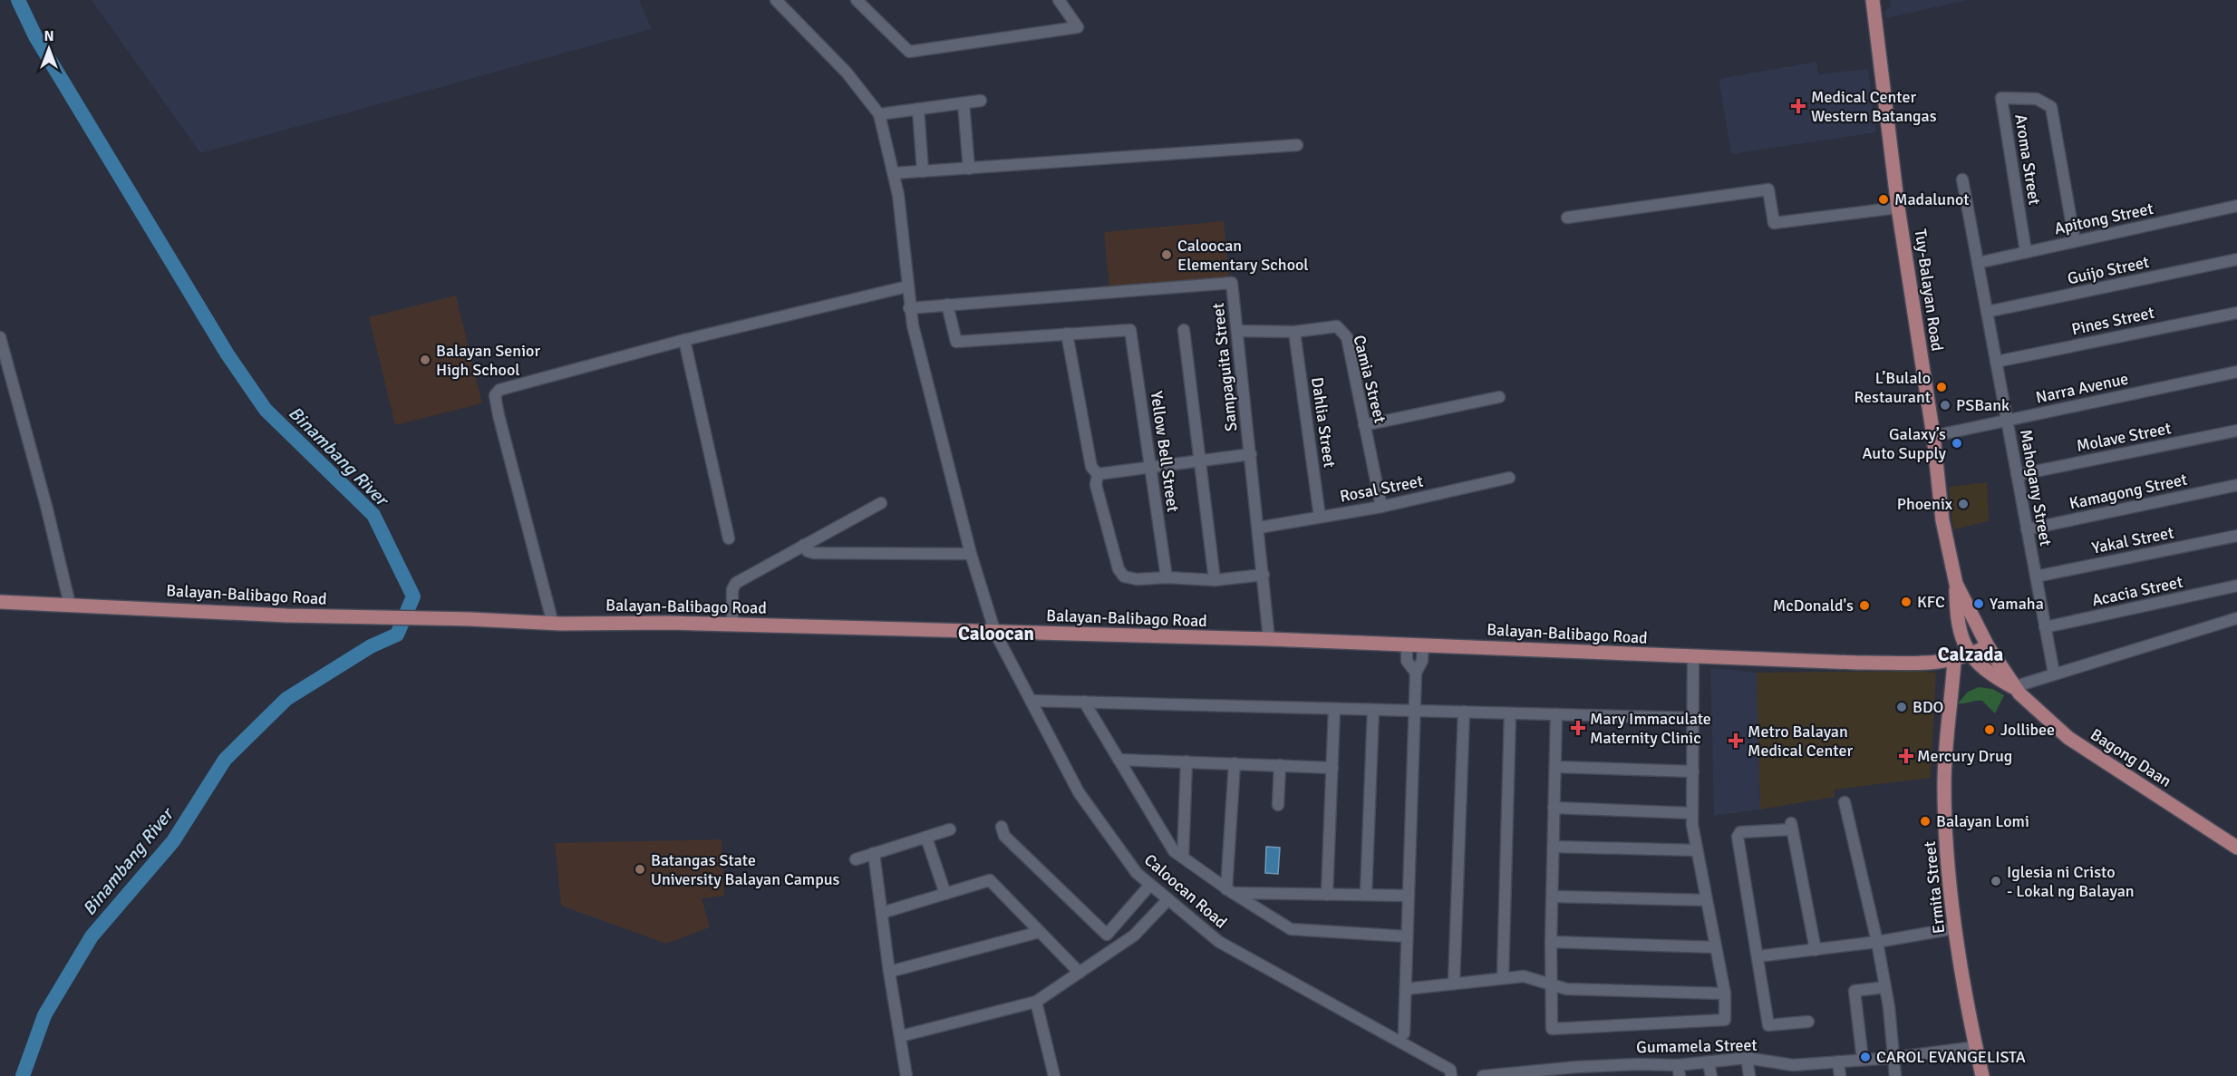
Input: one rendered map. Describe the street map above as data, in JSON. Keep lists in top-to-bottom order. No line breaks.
{"streets":{"main road":["Tuy-Balayan Road","Balayan-Balibago Road","Bagong Daan","Ermita Street"],"street":["Aroma Street","Apitong Street","Guijo Street","Pines Street","Sampaguita Street","Camia Street","Narra Avenue","Dahlia Street","Molave Street","Yellow Bell Street","Mahogany Street","Rosal Street","Kamagong Street","Yakal Street","Acacia Street","Caloocan Road","Gumamela Street"]},"crossings":[["Aroma Street","Apitong Street"],["Apitong Street","Mahogany Street"],["Guijo Street","Mahogany Street"],["Tuy-Balayan Road","Narra Avenue"],["Tuy-Balayan Road","Balayan-Balibago Road"],["Tuy-Balayan Road","Bagong Daan"],["Pines Street","Mahogany Street"],["Sampaguita Street","Camia Street"],["Sampaguita Street","Rosal Street"],["Sampaguita Street","Balayan-Balibago Road"],["Sampaguita Street","Caloocan Road"],["Camia Street","Dahlia Street"],["Camia Street","Rosal Street"],["Narra Avenue","Mahogany Street"],["Dahlia Street","Rosal Street"],["Molave Street","Mahogany Street"],["Mahogany Street","Kamagong Street"],["Mahogany Street","Yakal Street"],["Mahogany Street","Acacia Street"],["Balayan-Balibago Road","Bagong Daan"],["Balayan-Balibago Road","Ermita Street"],["Balayan-Balibago Road","Caloocan Road"],["Ermita Street","Gumamela Street"]],"districts":["Caloocan","Calzada"],"water":["Binambang River"],"places":{"health":["Medical Center Western Batangas","Mary Immaculate Maternity Clinic","Metro Balayan Medical Center","Mercury Drug"],"other":["Madalunot","Caloocan Elementary School","Balayan Senior High School","L’Bulalo Restaurant","PSBank","Galaxy’s Auto Supply","Phoenix","KFC","Yamaha","McDonald's","BDO","Jollibee","Balayan Lomi","Batangas State University Balayan Campus","Iglesia ni Cristo - Lokal ng Balayan","CAROL EVANGELISTA"]},"north":"top"}
